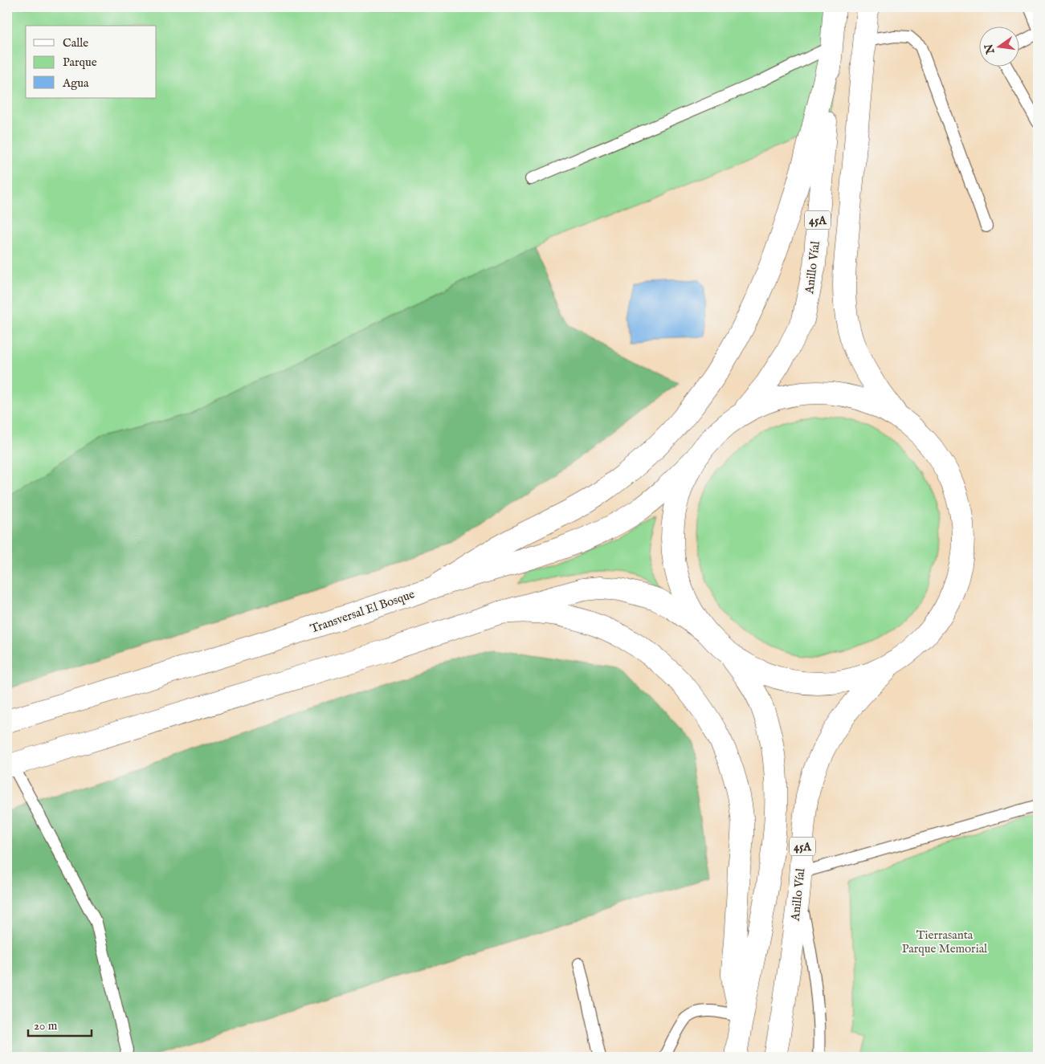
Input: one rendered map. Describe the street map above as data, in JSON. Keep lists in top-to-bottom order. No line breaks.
{"streets":{"main road":["45A","Anillo Víal","Transversal El Bosque"]},"parks":["Tierrasanta Parque Memorial"],"legend":["Calle","Parque","Agua"],"scale_bar":"20 m","north":"left"}
